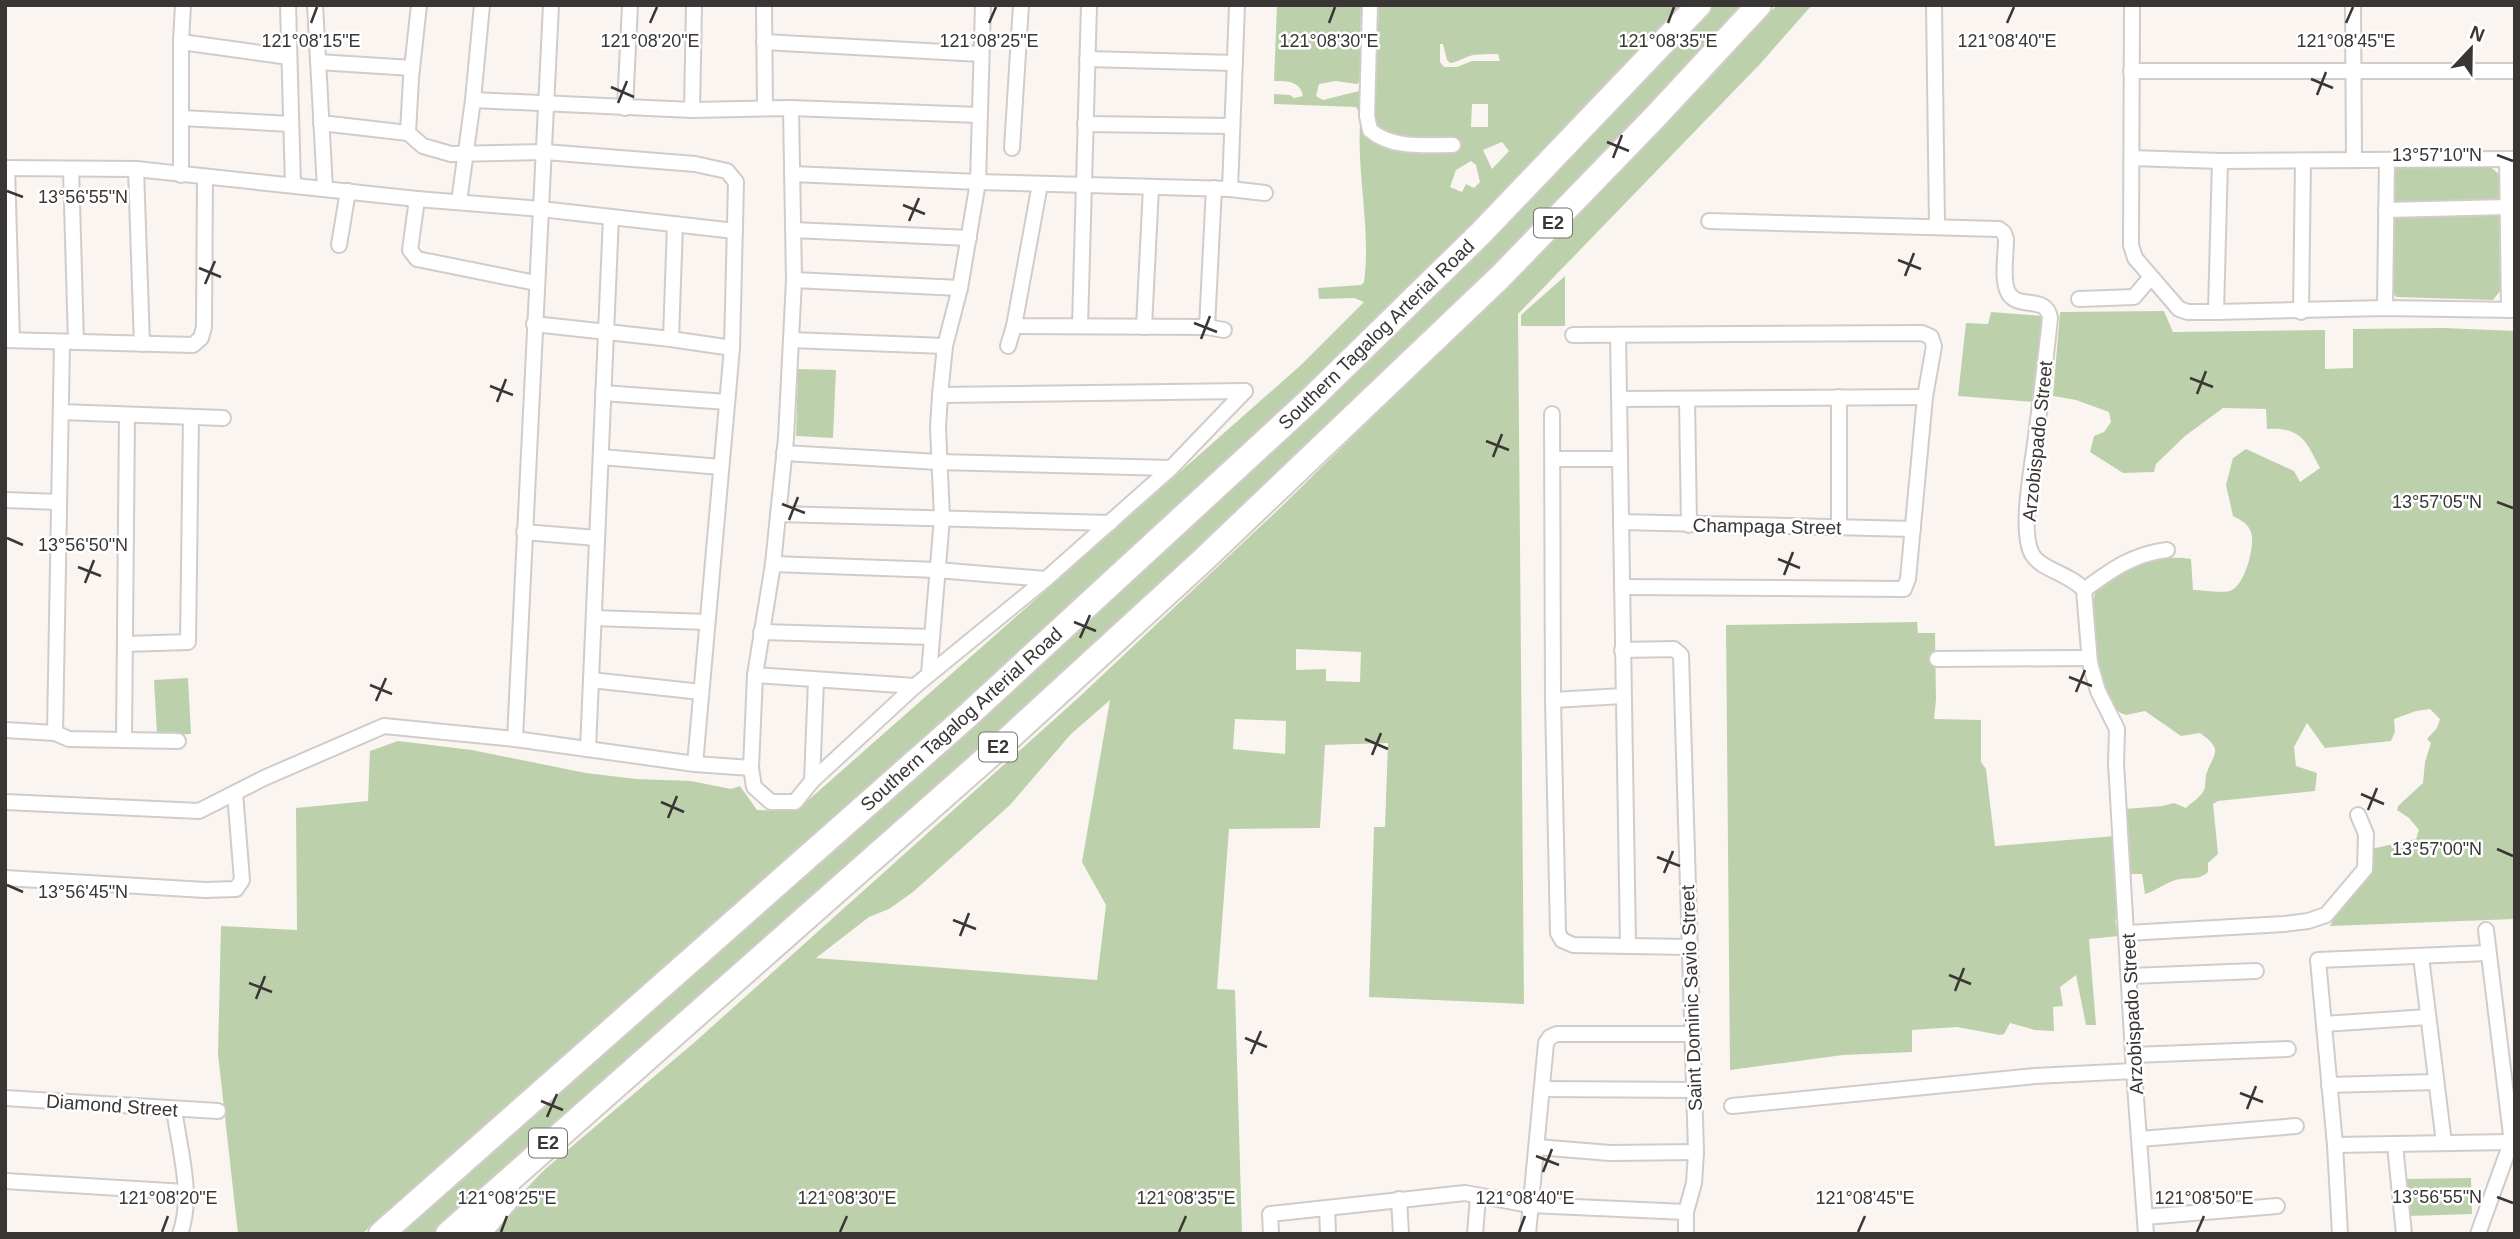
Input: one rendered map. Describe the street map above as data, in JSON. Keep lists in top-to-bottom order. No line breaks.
{"streets":{"highway":["E2","Southern Tagalog Arterial Road"],"street":["Arzobispado Street","Champaga Street","Saint Dominic Savio Street","Diamond Street"]},"north":"top","coordinates":["121°08'15\"E","121°08'20\"E","121°08'25\"E","121°08'30\"E","121°08'35\"E","121°08'40\"E","121°08'45\"E","13°57'10\"N","13°56'55\"N","13°57'05\"N","13°56'50\"N","13°57'00\"N","13°56'45\"N","121°08'50\"E"]}
